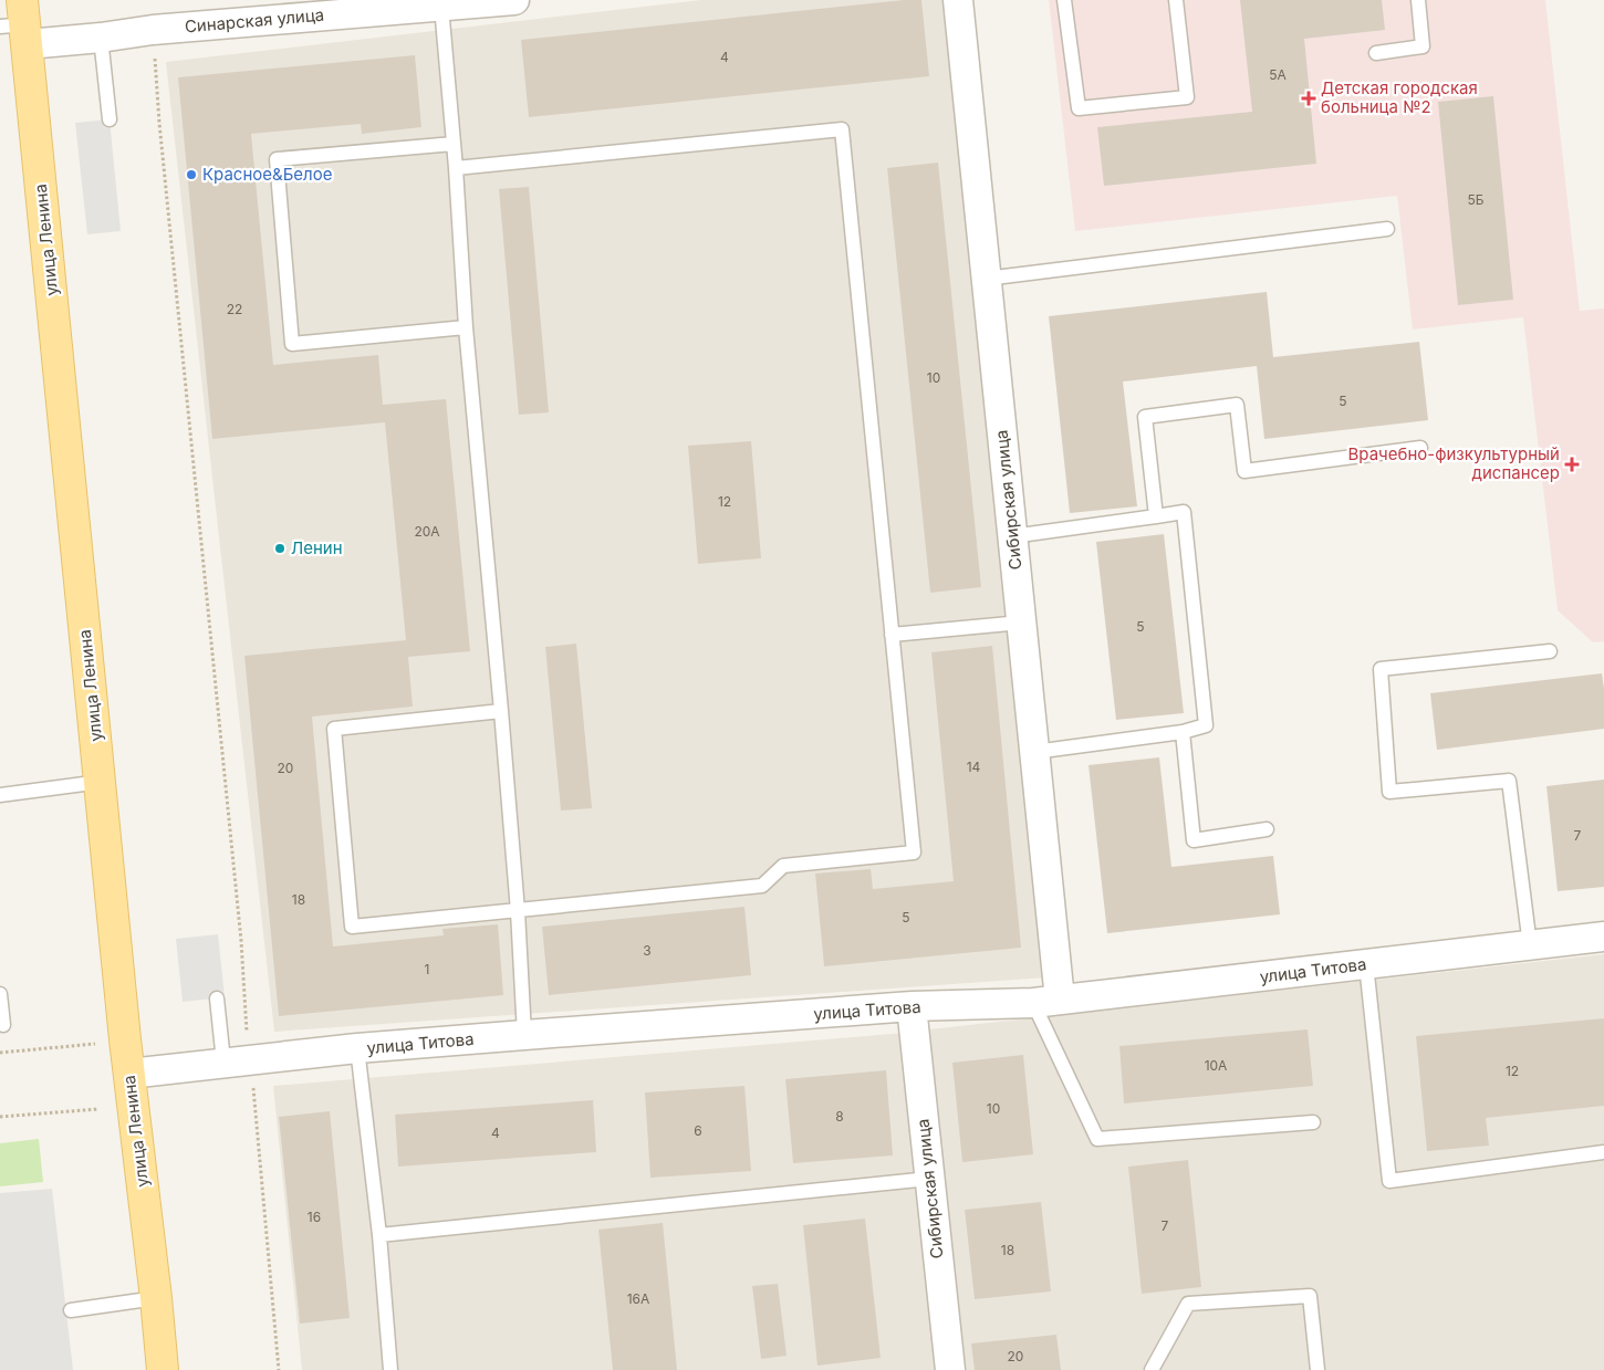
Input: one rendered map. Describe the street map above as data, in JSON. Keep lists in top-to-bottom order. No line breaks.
{"streets":{"main road":["улица Ленина"],"street":["Синарская улица","Сибирская улица","улица Титова"]},"crossings":[["Синарская улица","улица Ленина"],["улица Ленина","улица Титова"],["Сибирская улица","улица Титова"]],"places":{"health":["Детская городская больница №2","Врачебно-физкультурный диспансер"],"other":["Красное&Белое","Ленин"]},"house_numbers":["4","5А","5Б","22","10","5","12","20А","5","14","20","7","18","5","3","1","10А","12","10","8","6","4","16","7","18","16А","20"]}
